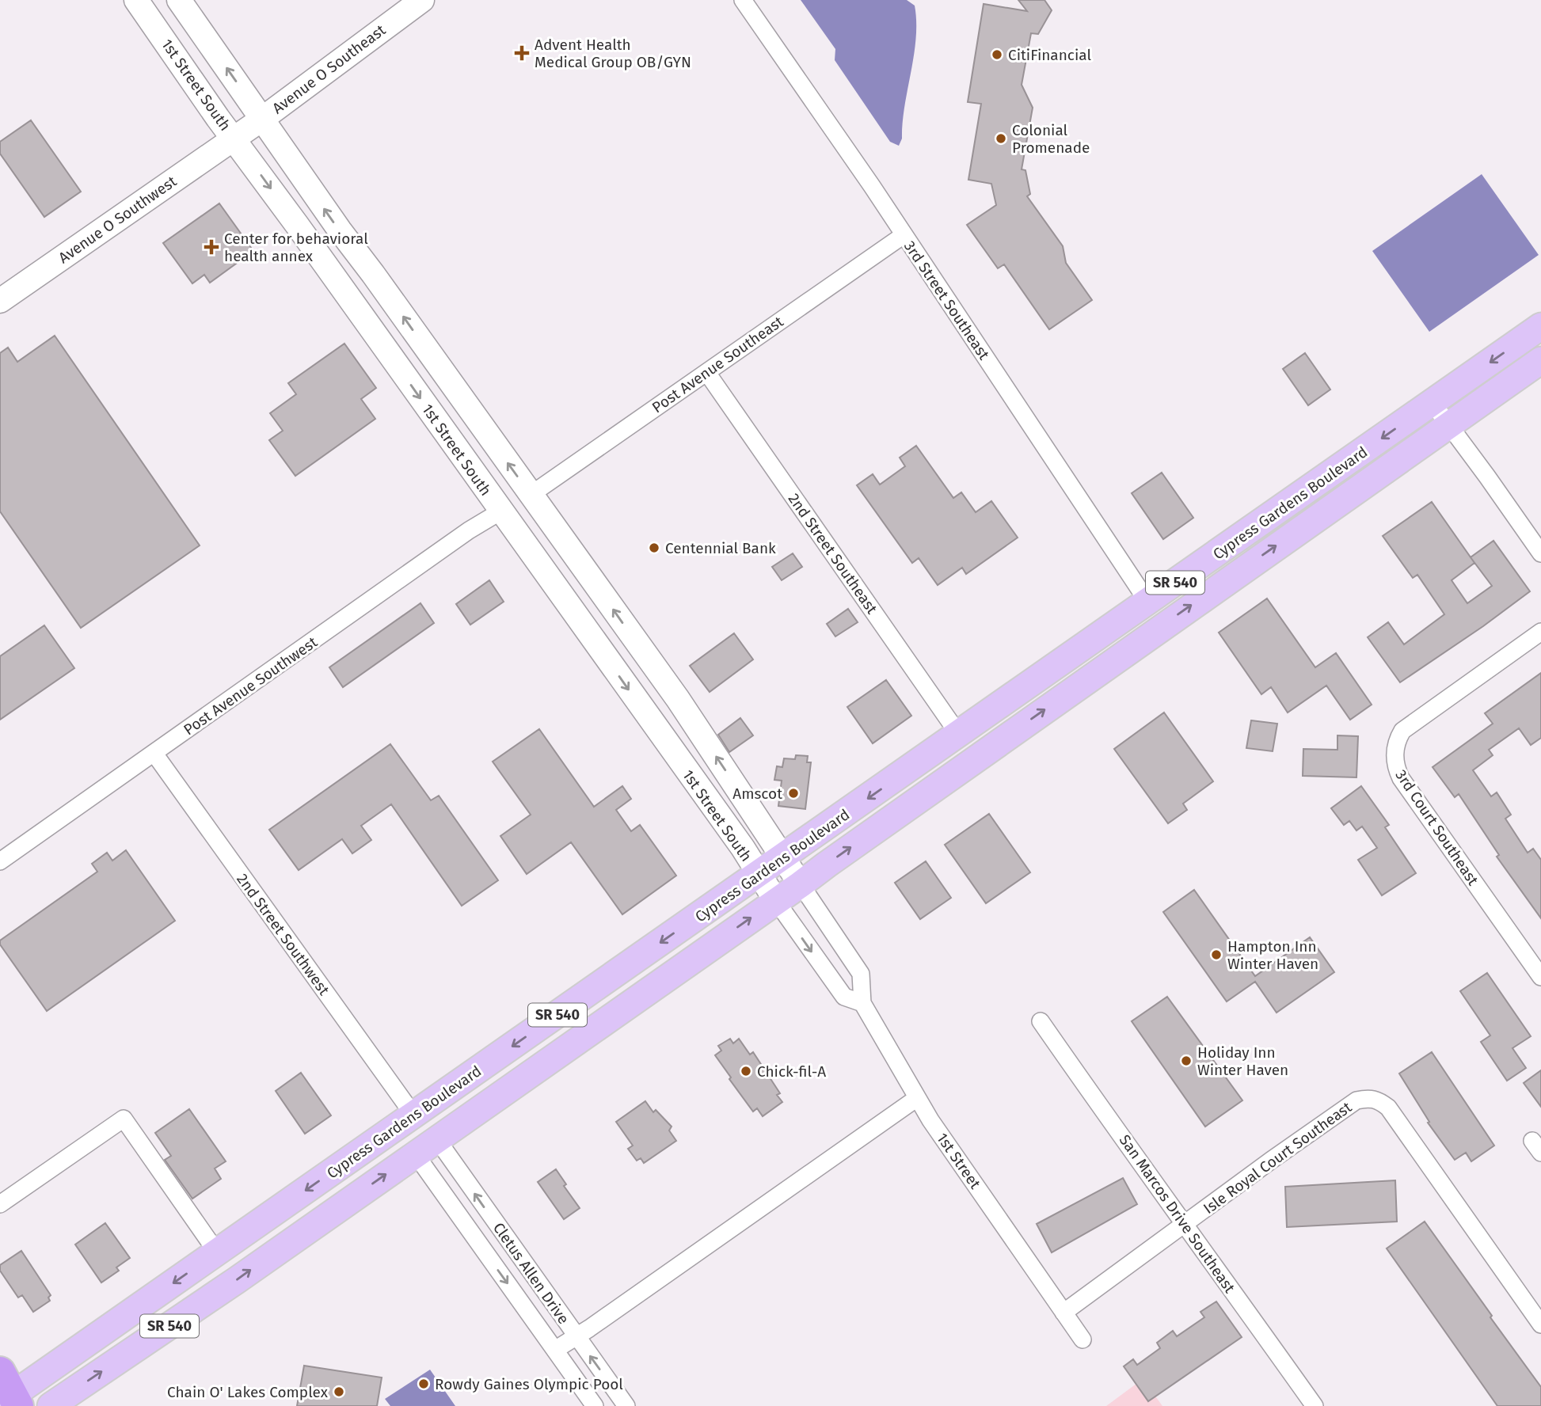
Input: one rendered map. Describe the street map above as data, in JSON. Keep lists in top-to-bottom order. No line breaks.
{"streets":{"main road":["Avenue O Southeast","1st Street South","Avenue O Southwest","Cypress Gardens Boulevard","SR 540"],"street":["3rd Street Southeast","Post Avenue Southeast","2nd Street Southeast","Post Avenue Southwest","3rd Court Southeast","2nd Street Southwest","Isle Royal Court Southeast","1st Street","San Marcos Drive Southeast","Cletus Allen Drive"]},"crossings":[["Avenue O Southeast","1st Street South"],["Avenue O Southeast","Avenue O Southwest"],["1st Street South","Avenue O Southwest"],["1st Street South","Post Avenue Southeast"],["1st Street South","Cypress Gardens Boulevard"],["1st Street South","Post Avenue Southwest"],["1st Street South","1st Street"],["3rd Street Southeast","Post Avenue Southeast"],["3rd Street Southeast","Cypress Gardens Boulevard"],["Post Avenue Southeast","2nd Street Southeast"],["Cypress Gardens Boulevard","2nd Street Southeast"],["Cypress Gardens Boulevard","2nd Street Southwest"],["Cypress Gardens Boulevard","1st Street"],["Cypress Gardens Boulevard","Cletus Allen Drive"],["Post Avenue Southwest","2nd Street Southwest"],["Isle Royal Court Southeast","1st Street"],["Isle Royal Court Southeast","San Marcos Drive Southeast"]],"places":{"health":["Advent Health Medical Group OB/GYN","Center for behavioral health annex"],"other":["CitiFinancial","Colonial Promenade","Centennial Bank","Amscot","Hampton Inn Winter Haven","Holiday Inn Winter Haven","Chick-fil-A","Rowdy Gaines Olympic Pool","Chain O' Lakes Complex"]}}
